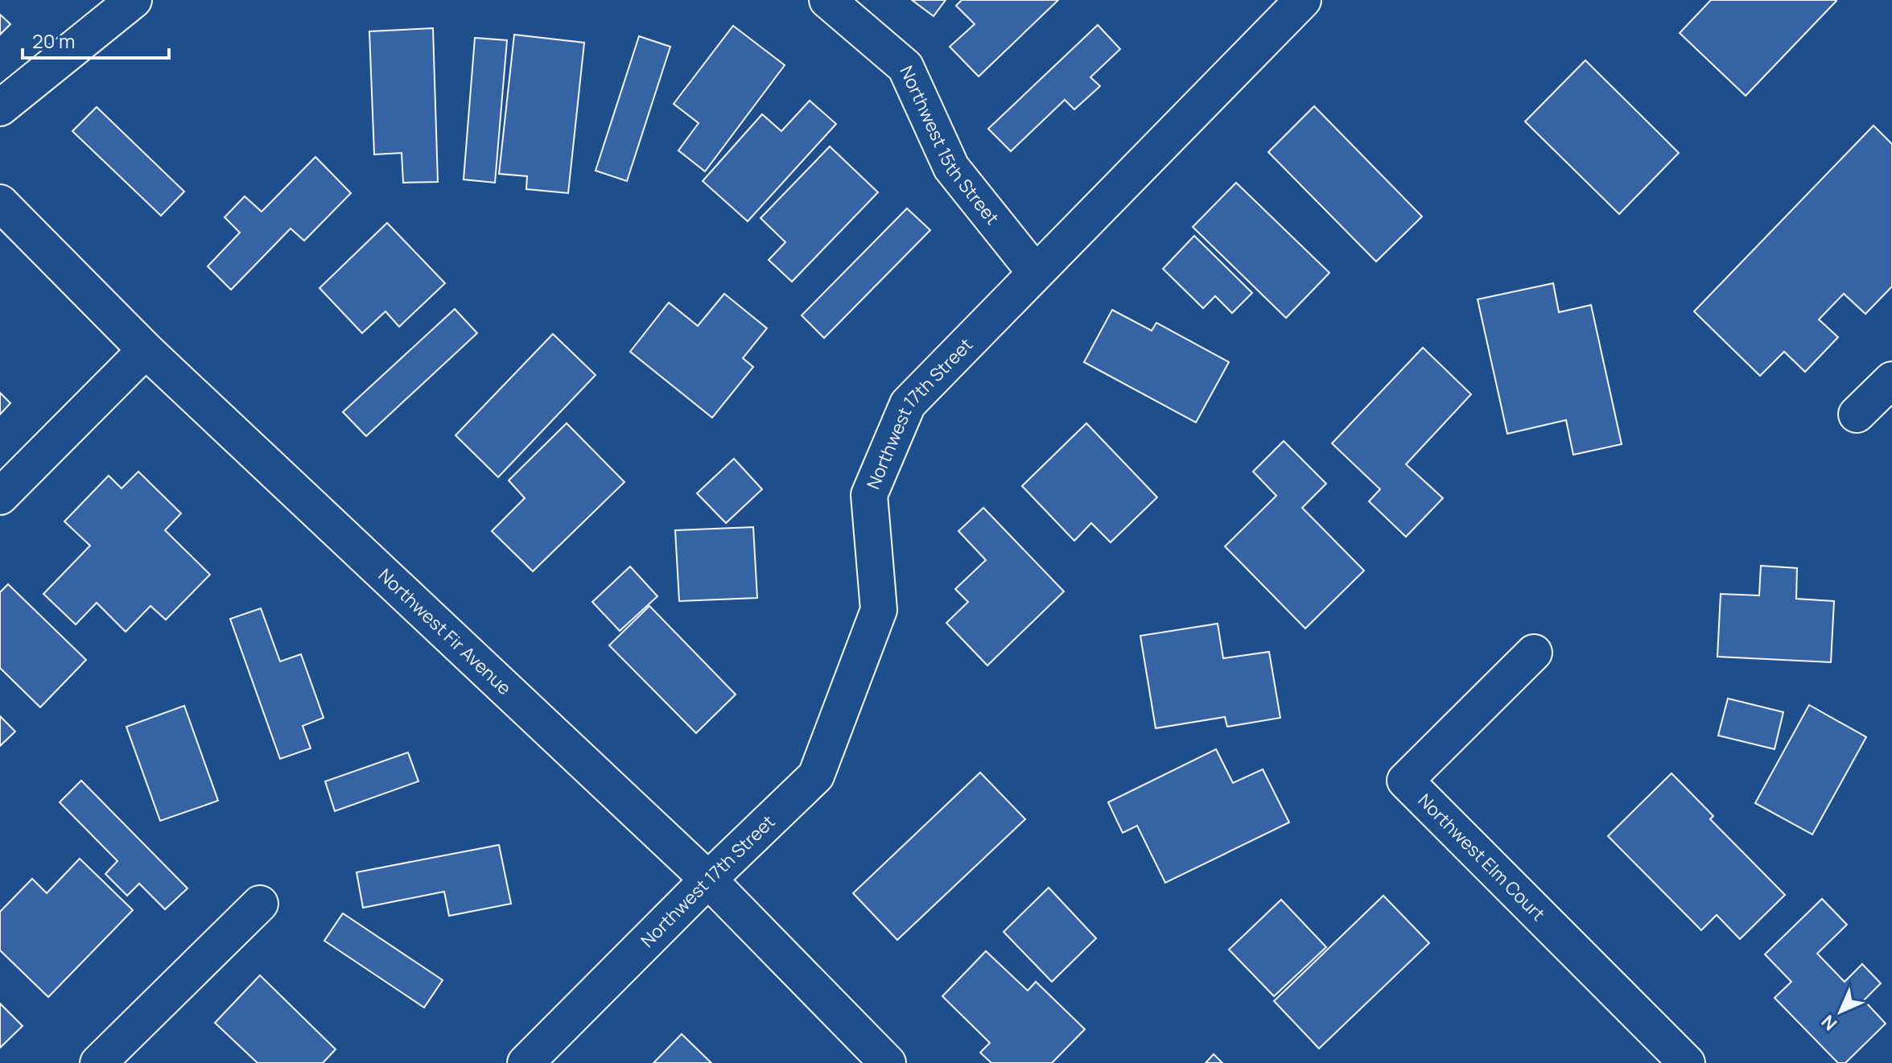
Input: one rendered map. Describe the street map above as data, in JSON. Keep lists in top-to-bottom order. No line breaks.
{"streets":{"street":["Northwest 15th Street","Northwest 17th Street","Northwest Fir Avenue","Northwest Elm Court"]},"crossings":[["Northwest 15th Street","Northwest 17th Street"],["Northwest 17th Street","Northwest Fir Avenue"]],"scale_bar":"20 m","north":"bottom left"}
